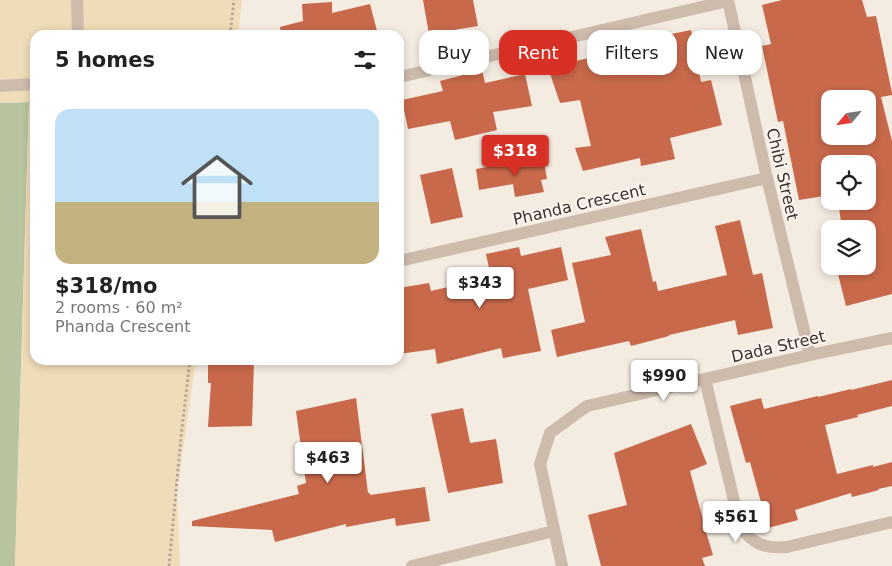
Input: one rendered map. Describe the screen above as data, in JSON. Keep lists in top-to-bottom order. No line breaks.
{"streets":{"street":["Chibi Street","Phanda Crescent","Dada Street"]},"crossings":[["Chibi Street","Phanda Crescent"],["Chibi Street","Dada Street"]],"north":"bottom left","page":{"chip":["Buy","Rent","Filters","New"],"heading":"5 homes","list":[{"name":"$318/mo","note":"2 rooms · 60 m² · Phanda Crescent"}],"price":["$318","$343","$990","$463","$561"]}}
